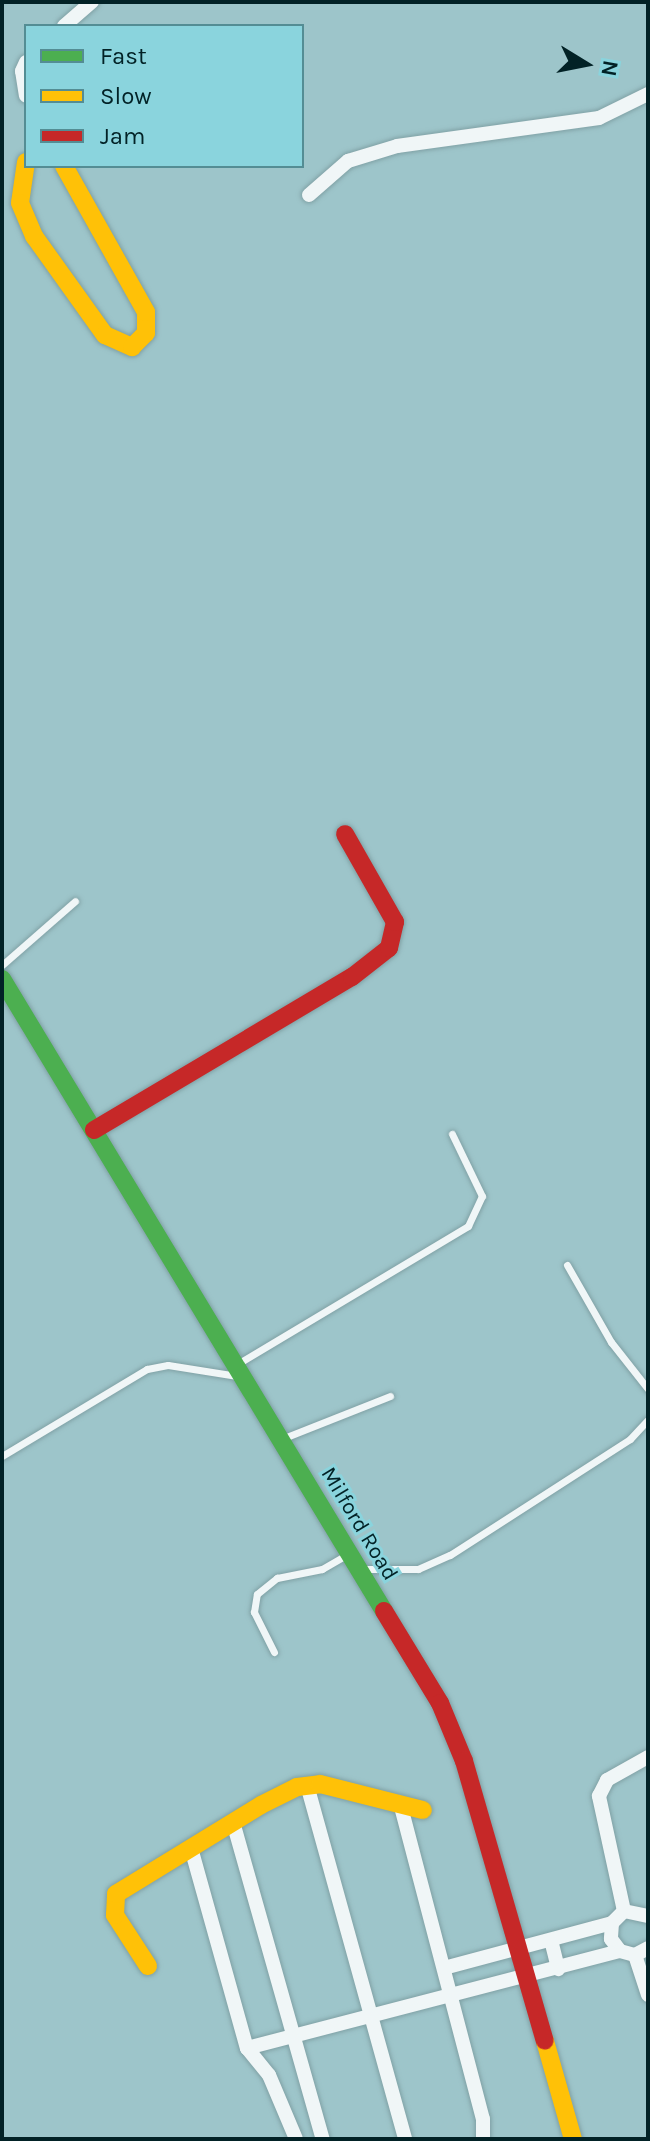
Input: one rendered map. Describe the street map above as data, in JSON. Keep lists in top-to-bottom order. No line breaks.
{"streets":{"street":["Milford Road"]},"legend":["Fast","Slow","Jam"],"north":"right"}
